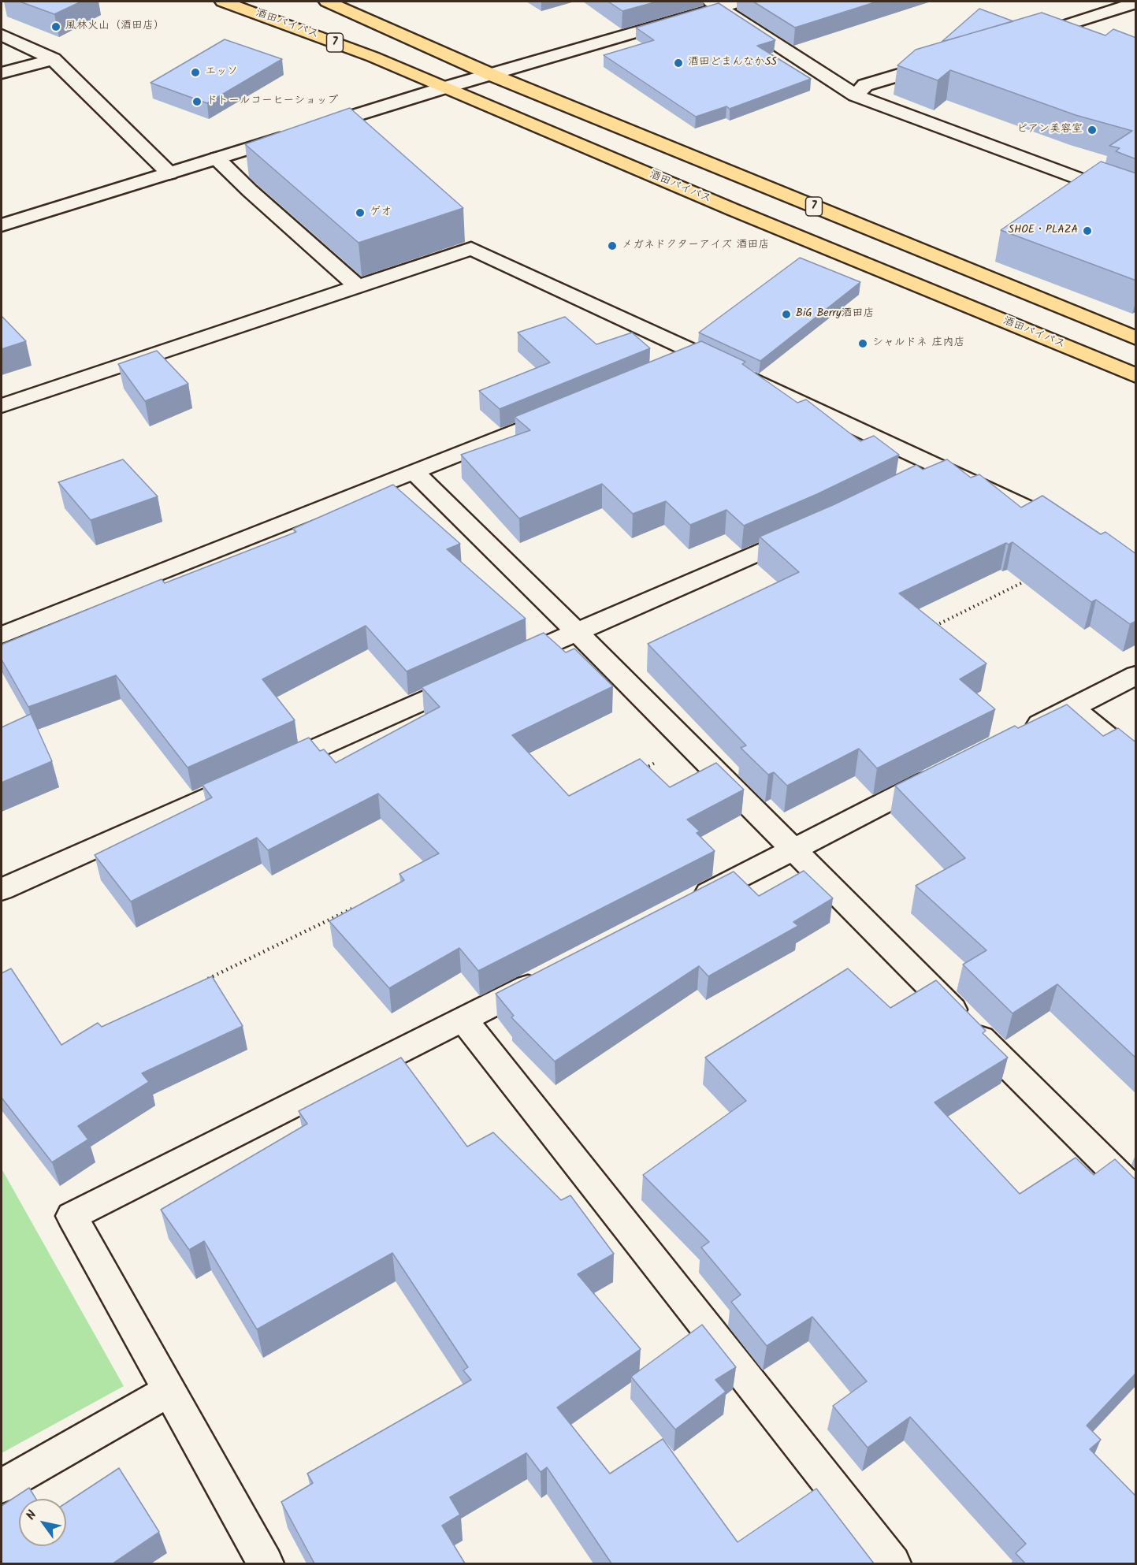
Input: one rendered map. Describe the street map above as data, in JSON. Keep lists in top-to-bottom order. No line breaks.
{"streets":{"highway":["酒田バイパス","7"]},"places":["風林火山（酒田店）","酒田どまんなかSS","エッソ","ドトールコーヒーショップ","ピアン美容室","ゲオ","SHOE・PLAZA","メガネドクターアイズ 酒田店","BiG Berry酒田店","シャルドネ 庄内店"],"north":"top left"}
